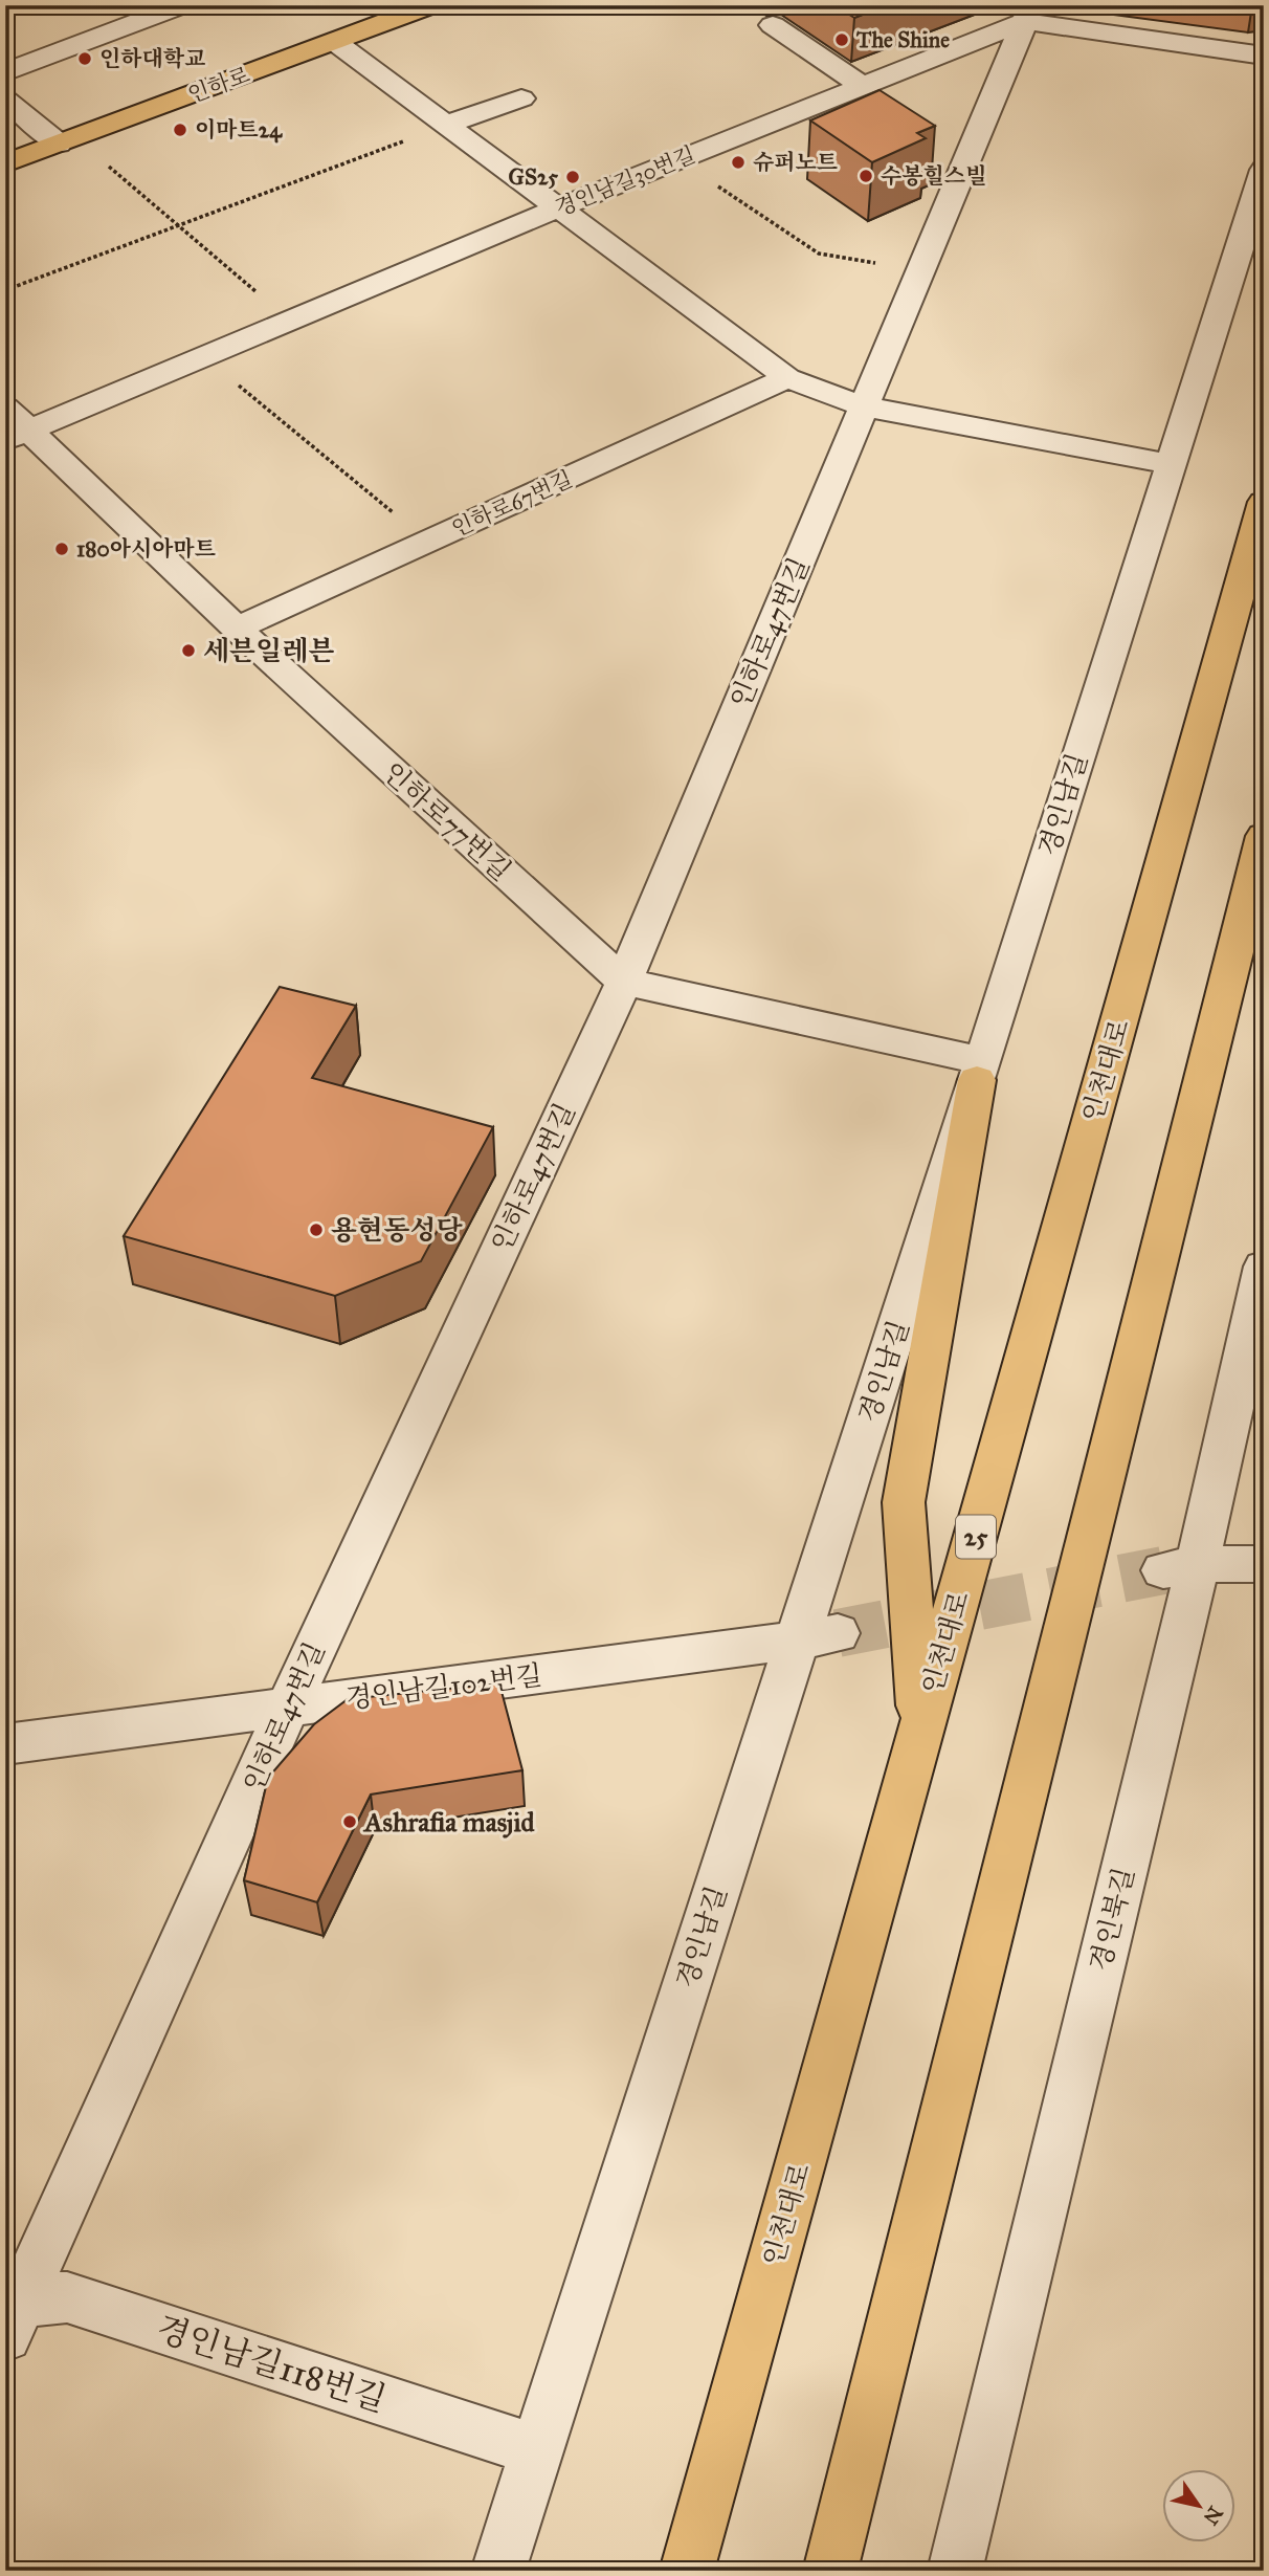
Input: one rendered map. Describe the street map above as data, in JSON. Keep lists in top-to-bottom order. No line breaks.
{"streets":{"main road":["인하로","인천대로","25"],"street":["경인남길30번길","인하로67번길","인하로47번길","경인남길","인하로77번길","경인남길102번길","경인북길","경인남길118번길"]},"crossings":[["경인남길30번길","인하로47번길"],["경인남길30번길","인하로77번길"],["인하로67번길","인하로77번길"],["인하로47번길","인하로77번길"],["인하로47번길","경인남길102번길"],["인하로47번길","경인남길118번길"],["경인남길","인하로77번길"],["경인남길","경인남길102번길"],["경인남길","경인남길118번길"]],"places":["The Shine","인하대학교","이마트24","슈퍼노트","수봉힐스빌","GS25","180아시아마트","세븐일레븐","용현동성당","Ashrafia masjid"],"north":"bottom right"}
